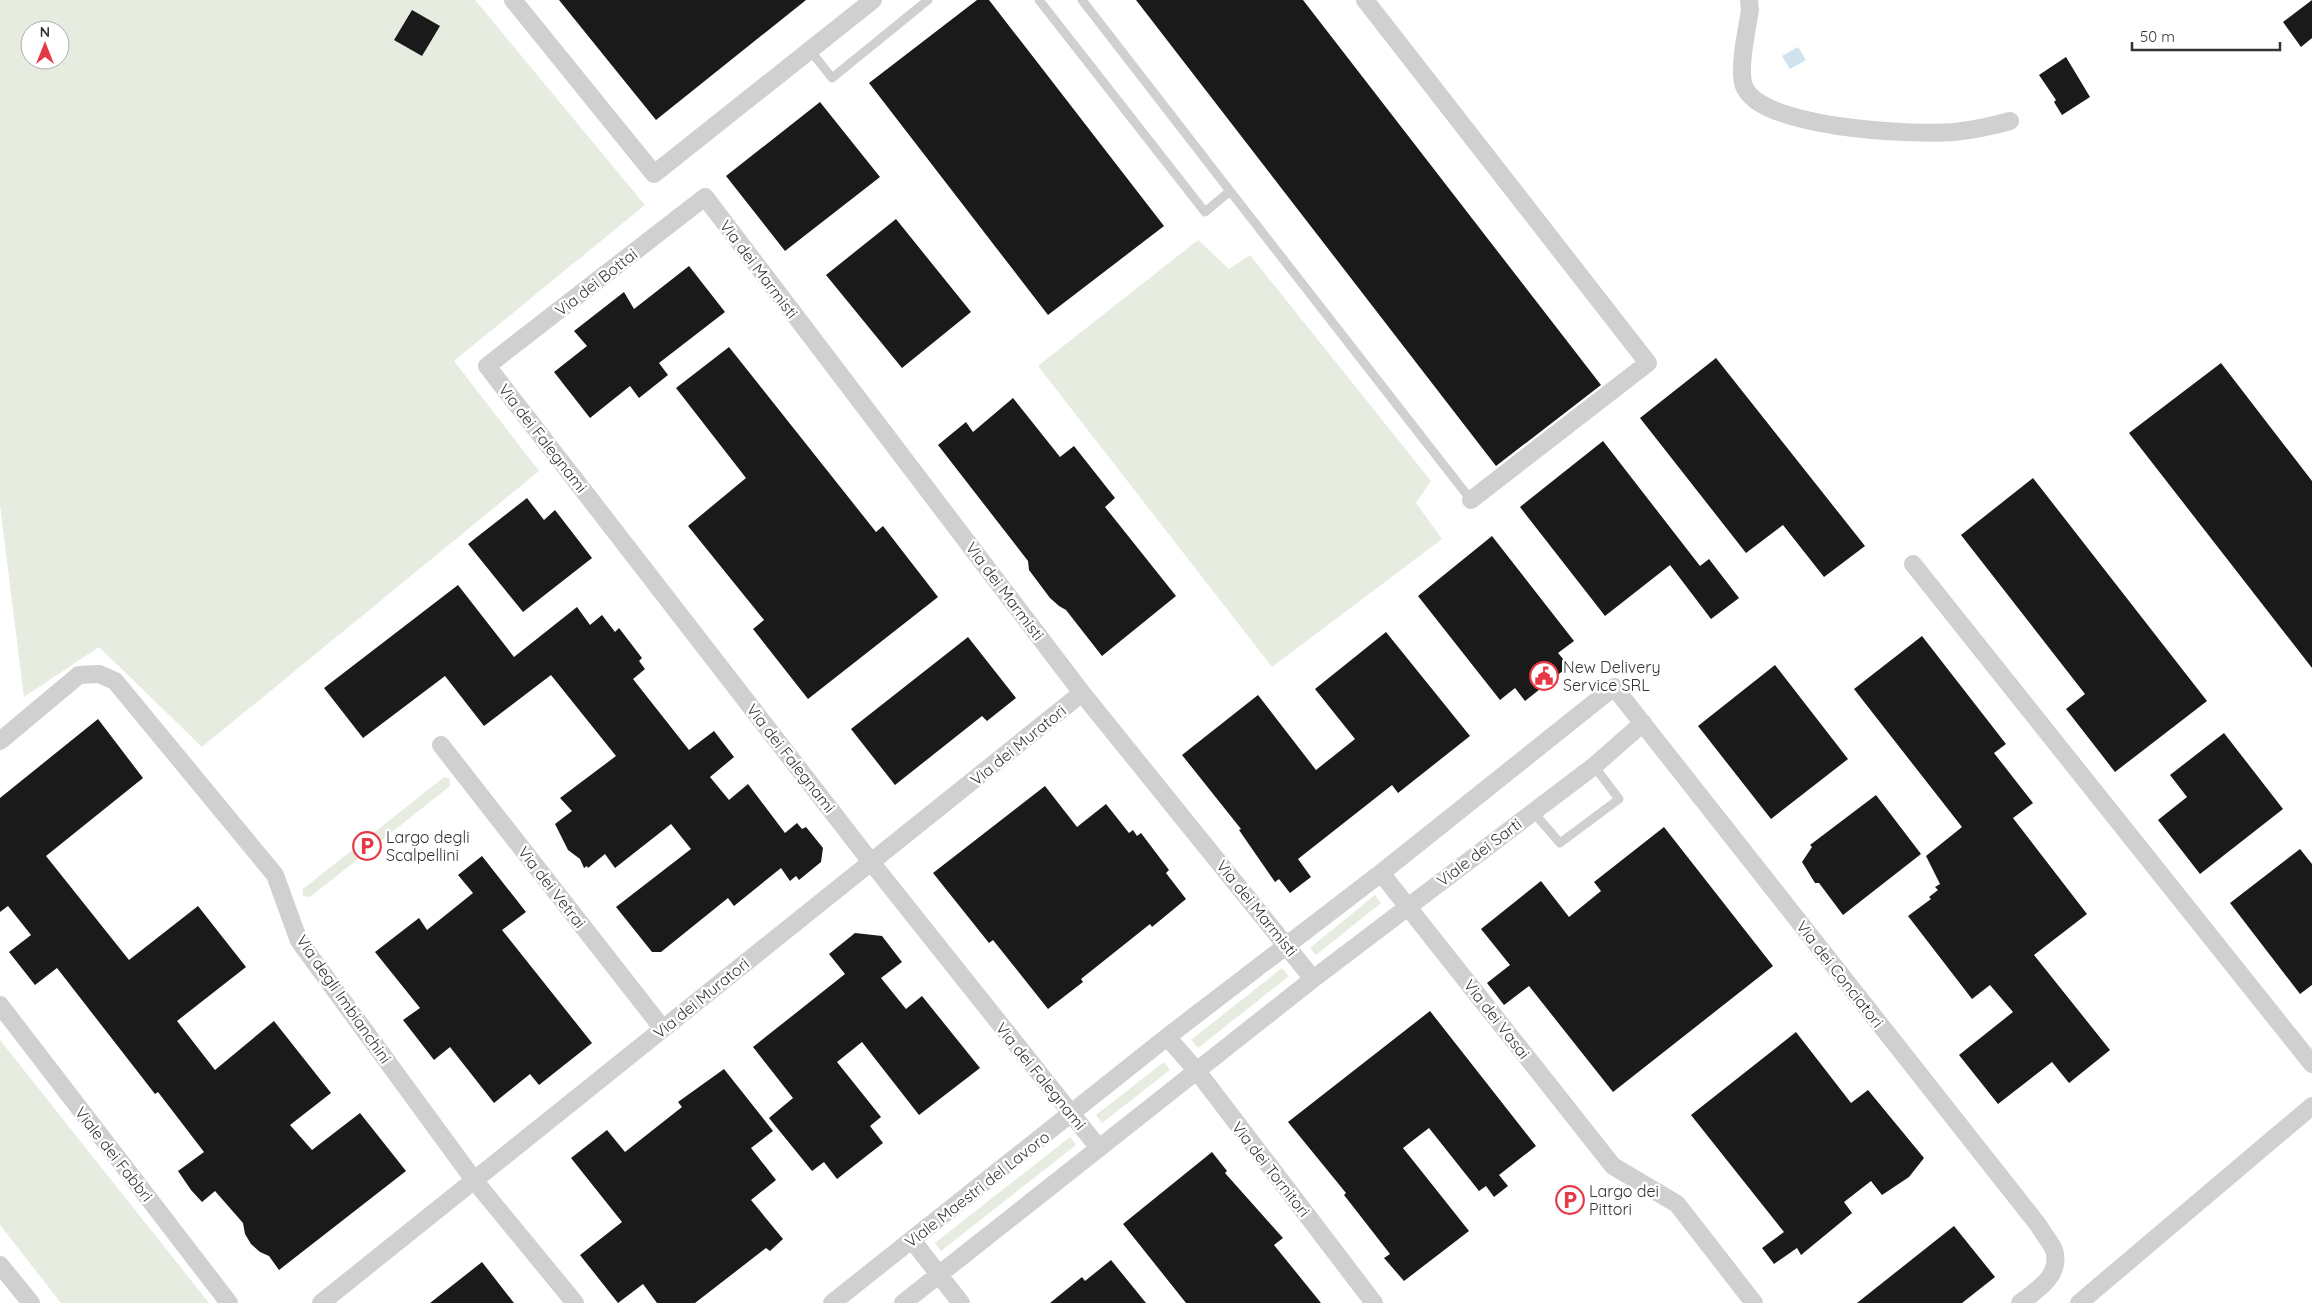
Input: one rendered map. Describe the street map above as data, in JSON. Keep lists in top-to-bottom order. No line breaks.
{"streets":{"street":["Via dei Marmisti","Via dei Bottai","Via dei Falegnami","Via dei Muratori","Viale dei Sarti","Via dei Vetrai","Via dei Conciatori","Via degli Imbianchini","Via dei Vasai","Viale dei Fabbri","Via dei Tornitori","Viale Maestri del Lavoro"]},"crossings":[["Via dei Marmisti","Via dei Bottai"],["Via dei Marmisti","Via dei Muratori"],["Via dei Marmisti","Viale dei Sarti"],["Via dei Marmisti","Viale Maestri del Lavoro"],["Via dei Bottai","Via dei Falegnami"],["Via dei Falegnami","Via dei Muratori"],["Via dei Falegnami","Viale Maestri del Lavoro"],["Via dei Muratori","Via dei Vetrai"],["Via dei Muratori","Via degli Imbianchini"],["Viale dei Sarti","Via dei Conciatori"],["Viale dei Sarti","Via dei Vasai"],["Via dei Conciatori","Via dei Vasai"],["Via dei Tornitori","Viale Maestri del Lavoro"]],"places":{"public building":["New Delivery Service SRL"],"parking":["Largo degli Scalpellini","Largo dei Pittori"]},"scale_bar":"50 m","north":"top"}
